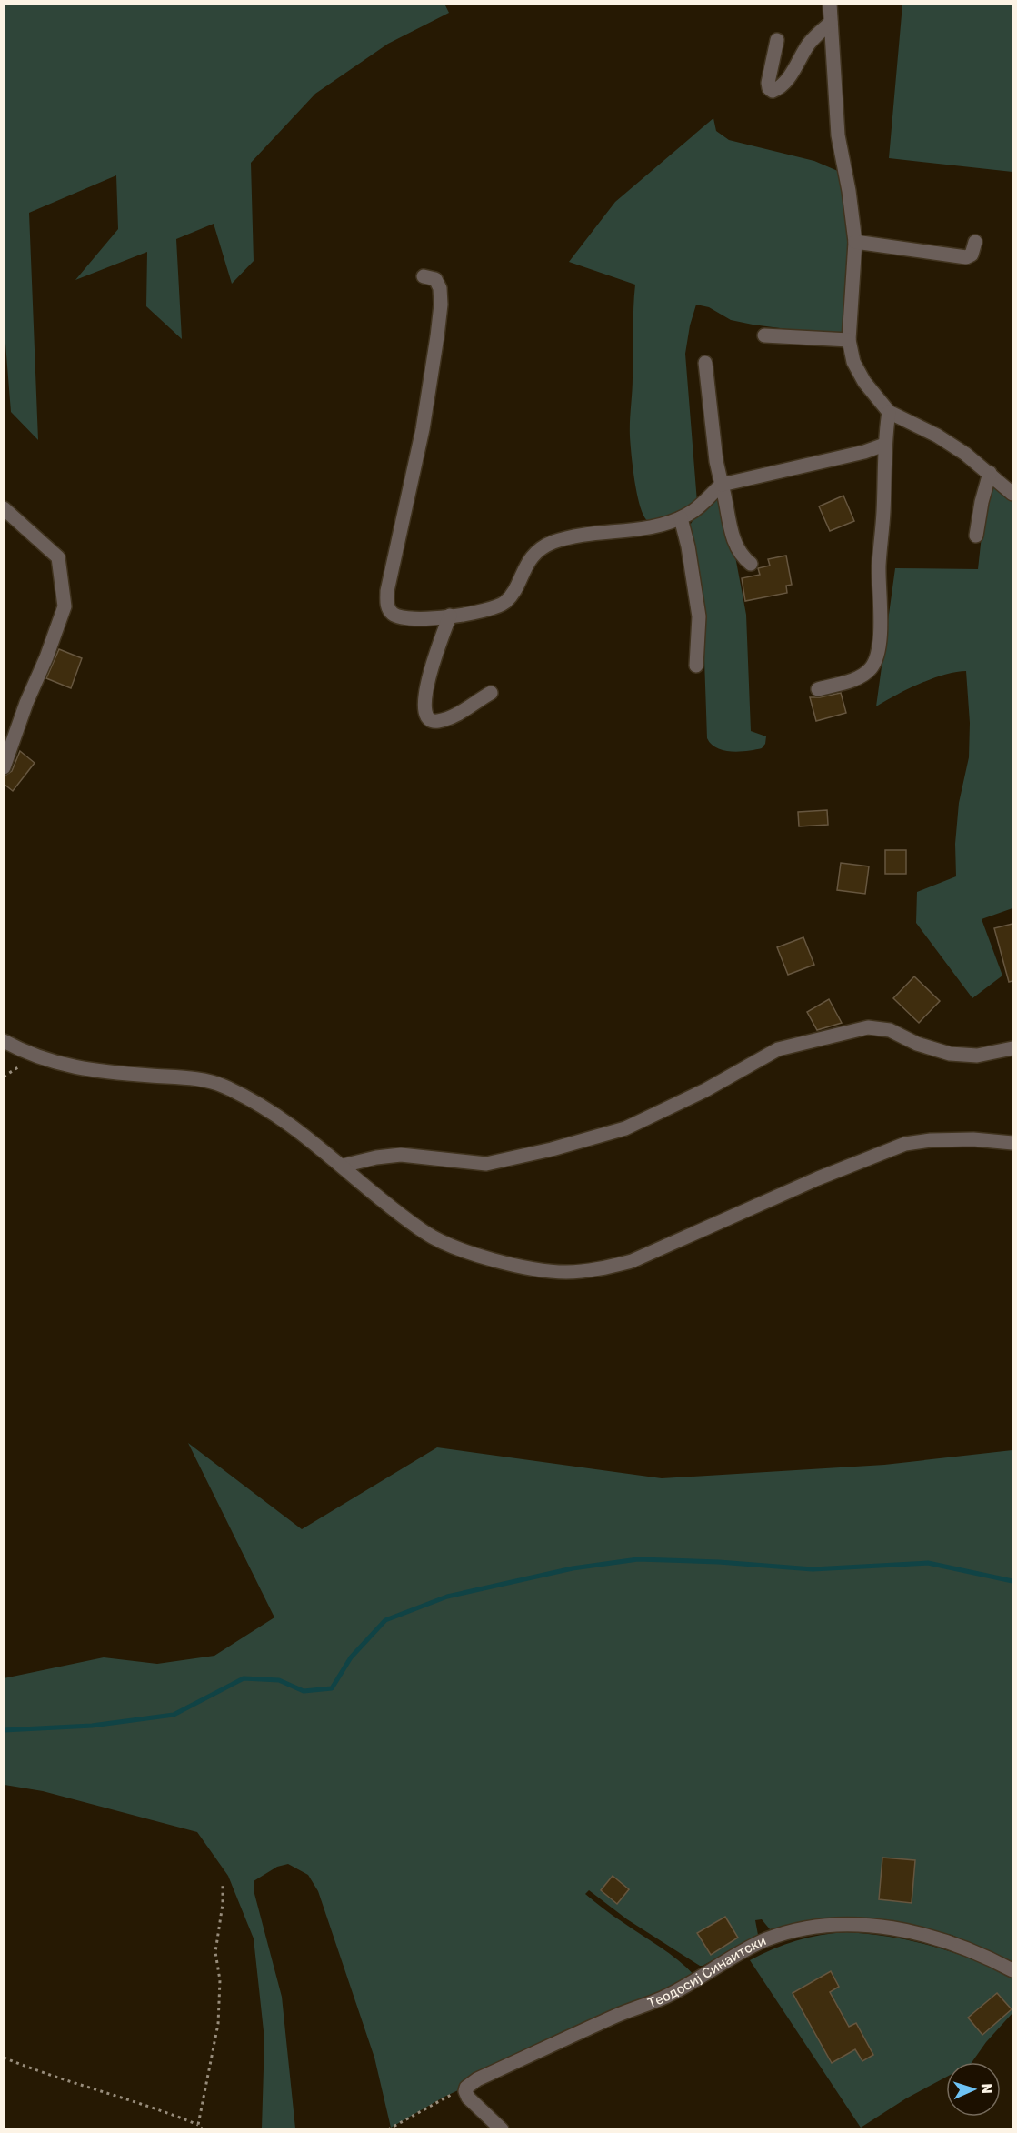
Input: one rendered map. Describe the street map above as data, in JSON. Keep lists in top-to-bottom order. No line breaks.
{"streets":{"street":["Теодосиј Синаитски"]},"north":"right"}
